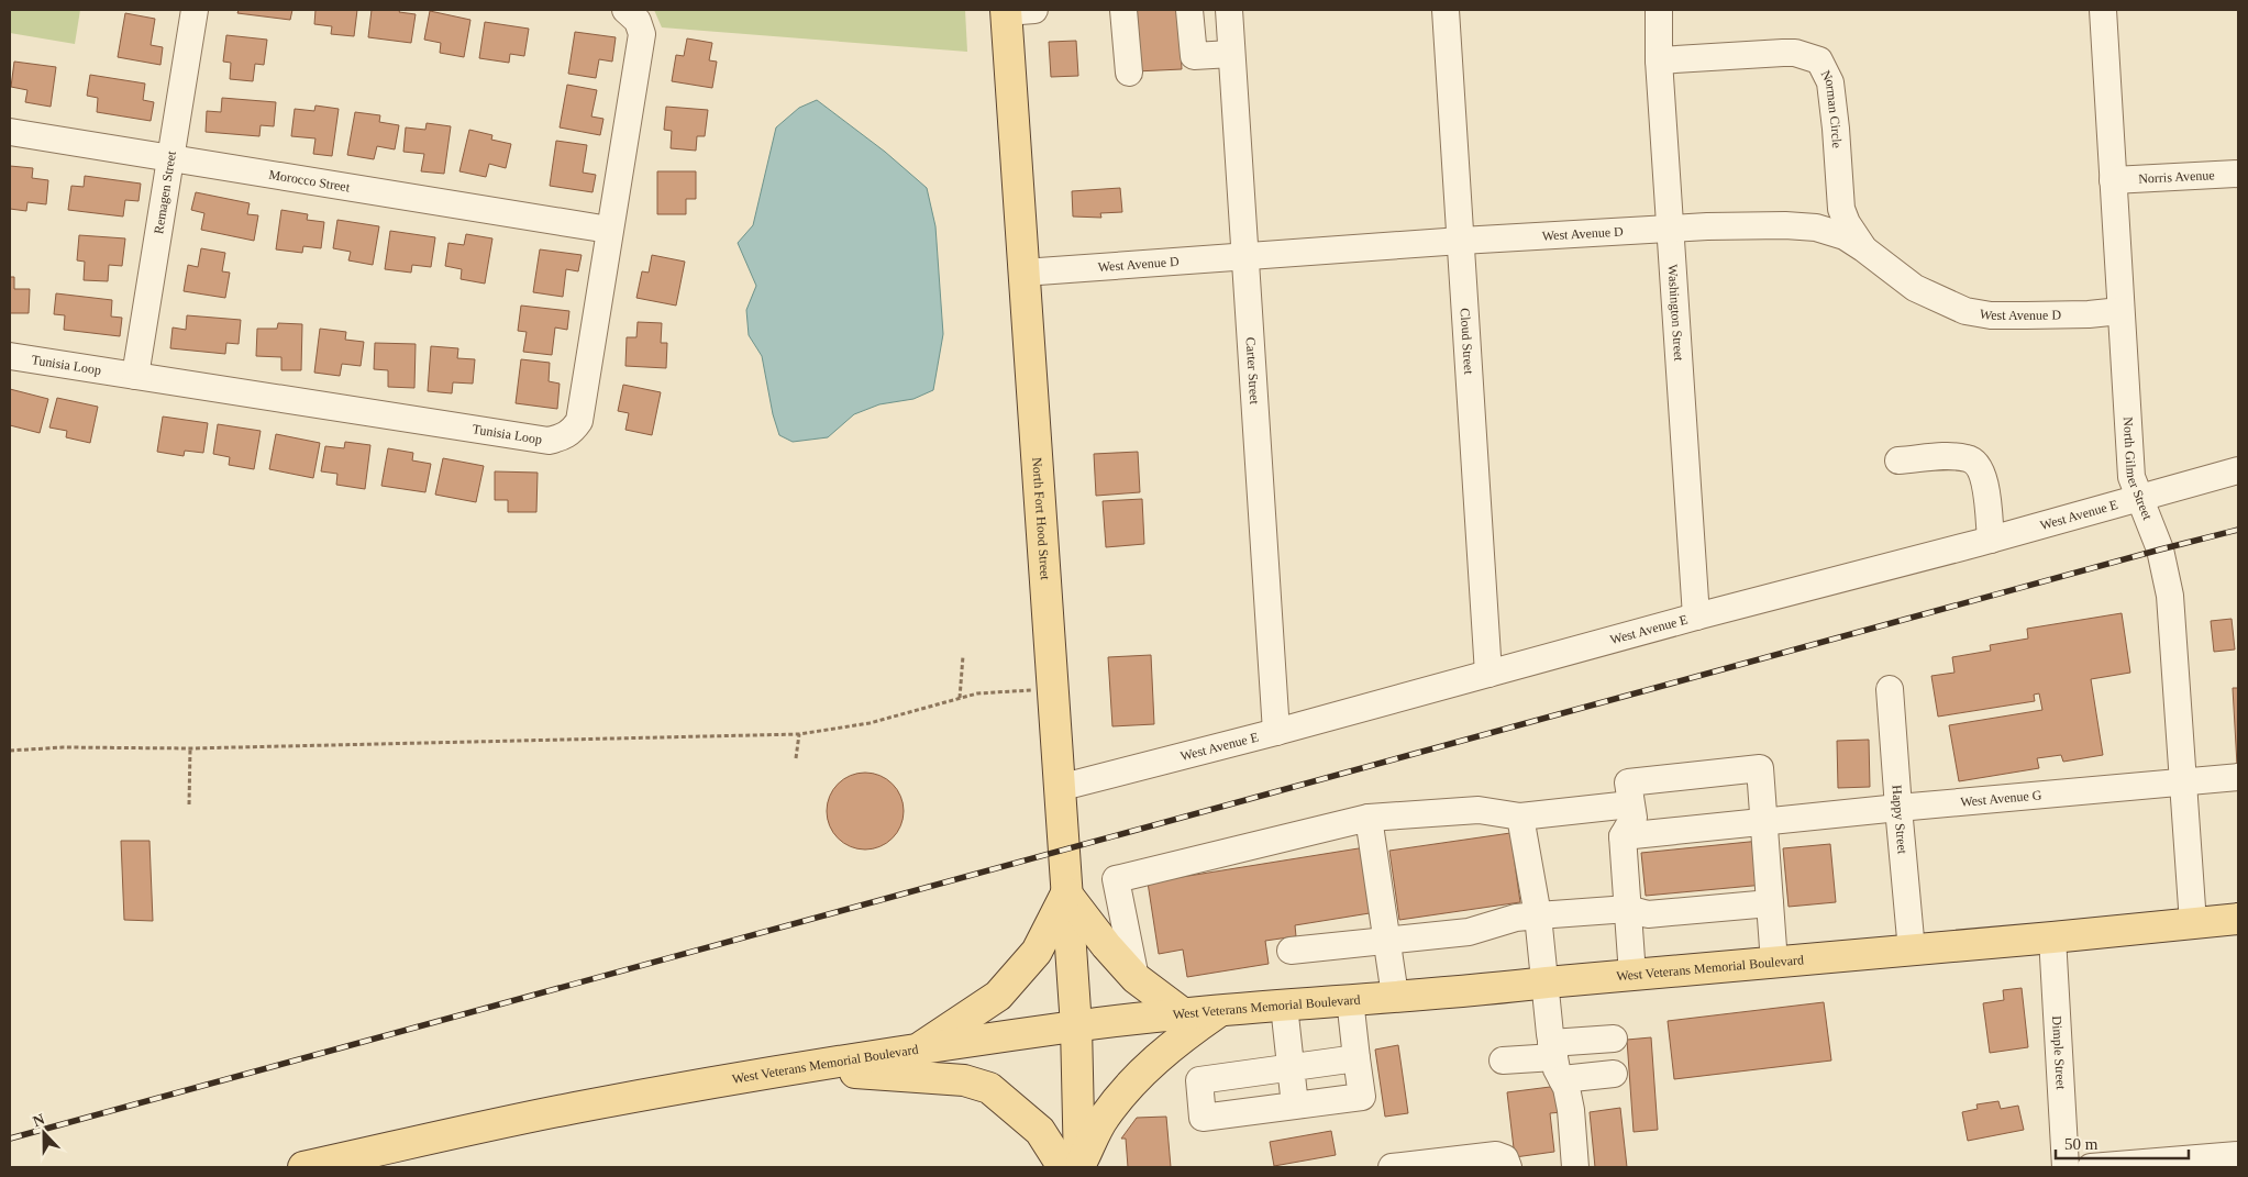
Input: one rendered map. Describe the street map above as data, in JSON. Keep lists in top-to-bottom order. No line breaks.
{"streets":{"main road":["North Fort Hood Street","West Veterans Memorial Boulevard"],"street":["Norman Circle","Norris Avenue","Morocco Street","Remagen Street","West Avenue D","Washington Street","Cloud Street","Tunisia Loop","Carter Street","North Gilmer Street","West Avenue E","West Avenue G","Happy Street","Dimple Street"]},"crossings":[["Norman Circle","West Avenue D"],["Norman Circle","Washington Street"],["Norris Avenue","North Gilmer Street"],["Morocco Street","Remagen Street"],["Morocco Street","Tunisia Loop"],["Remagen Street","Tunisia Loop"],["West Avenue D","Washington Street"],["West Avenue D","Cloud Street"],["West Avenue D","Carter Street"],["West Avenue D","North Gilmer Street"],["West Avenue D","North Fort Hood Street"],["Washington Street","West Avenue E"],["Cloud Street","West Avenue E"],["Carter Street","West Avenue E"],["North Gilmer Street","West Avenue E"],["North Gilmer Street","West Avenue G"],["North Gilmer Street","West Veterans Memorial Boulevard"],["West Avenue E","North Fort Hood Street"],["North Fort Hood Street","West Veterans Memorial Boulevard"],["West Avenue G","Happy Street"],["Happy Street","West Veterans Memorial Boulevard"],["West Veterans Memorial Boulevard","Dimple Street"]],"scale_bar":"50 m","north":"top"}
